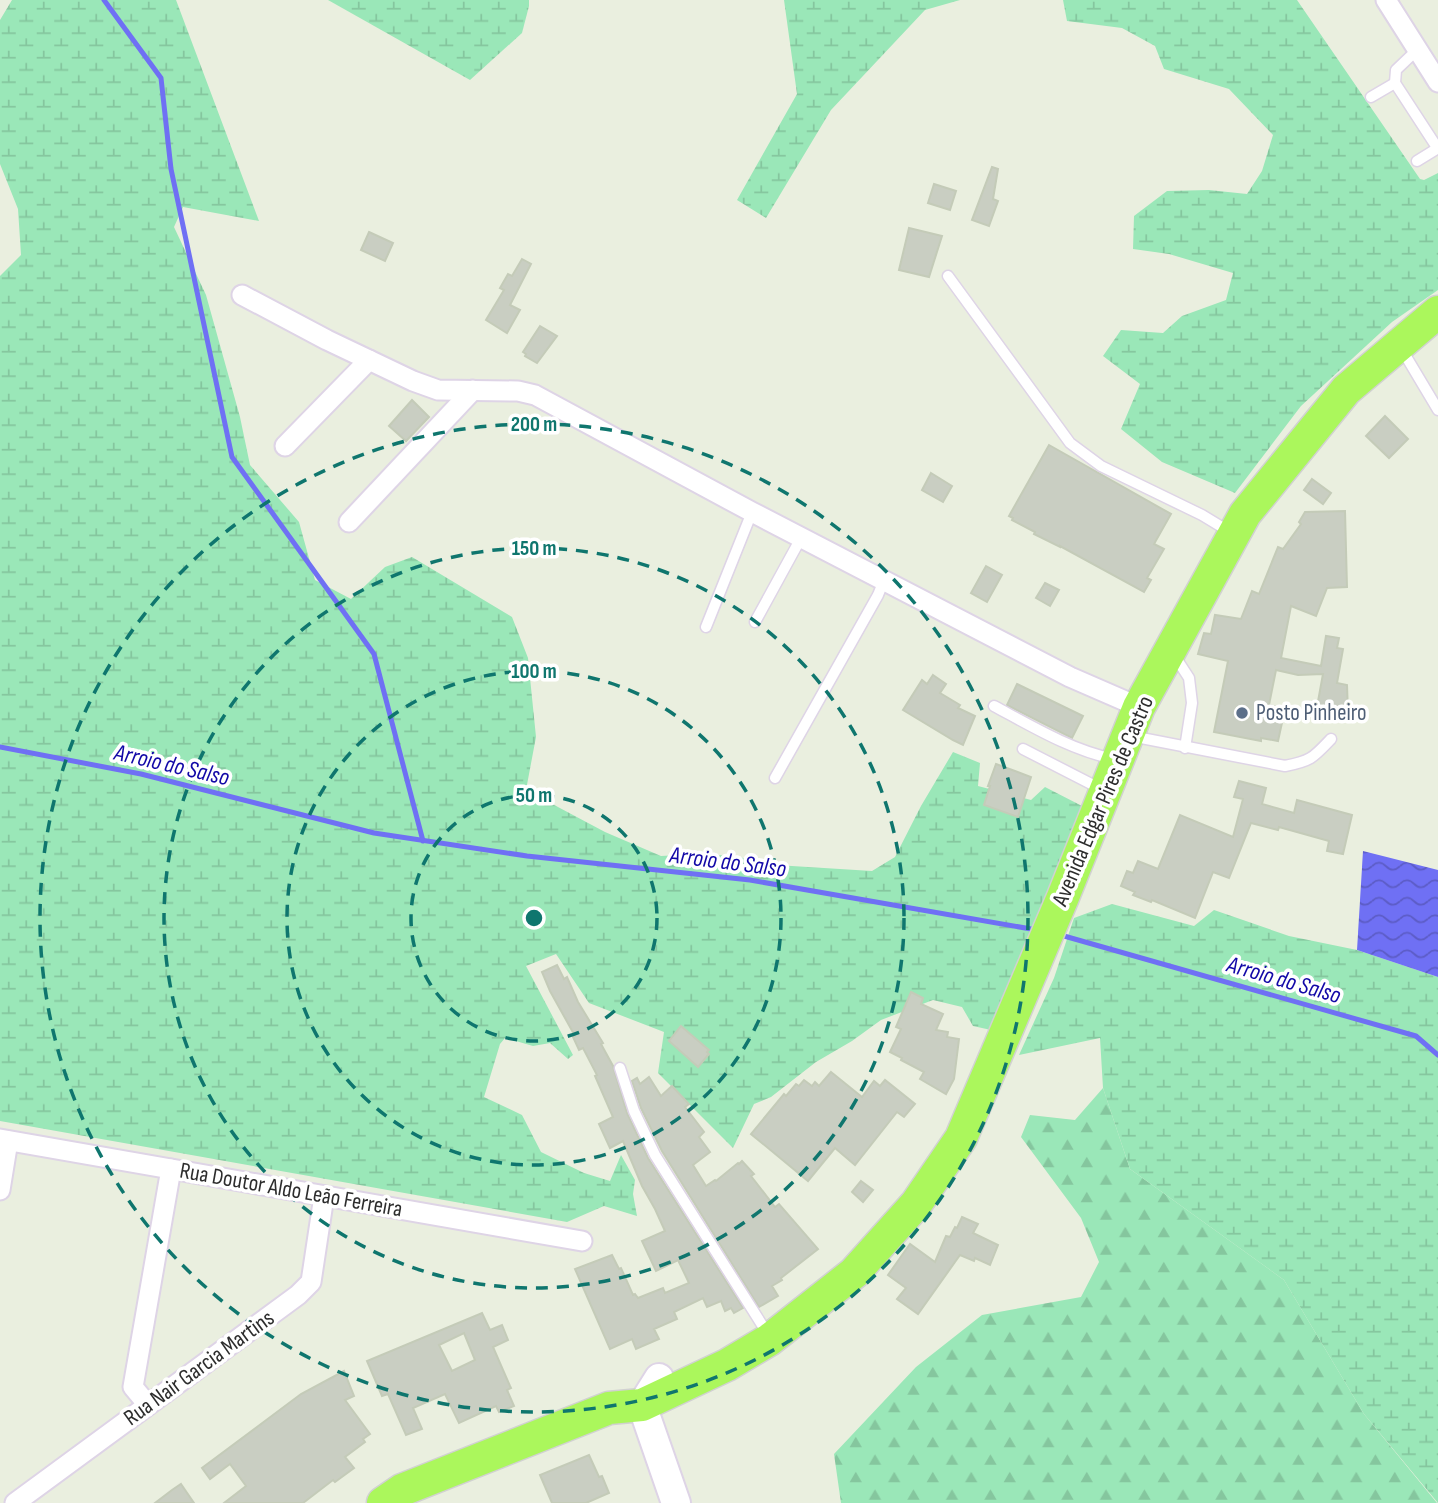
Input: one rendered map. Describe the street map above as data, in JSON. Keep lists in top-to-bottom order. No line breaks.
{"streets":{"main road":["Avenida Edgar Pires de Castro"],"street":["Rua Doutor Aldo Leão Ferreira","Rua Nair Garcia Martins"]},"crossings":[["Rua Doutor Aldo Leão Ferreira","Rua Nair Garcia Martins"]],"water":["Arroio do Salso"],"places":["Posto Pinheiro"],"rings":["200 m","150 m","100 m","50 m"]}
